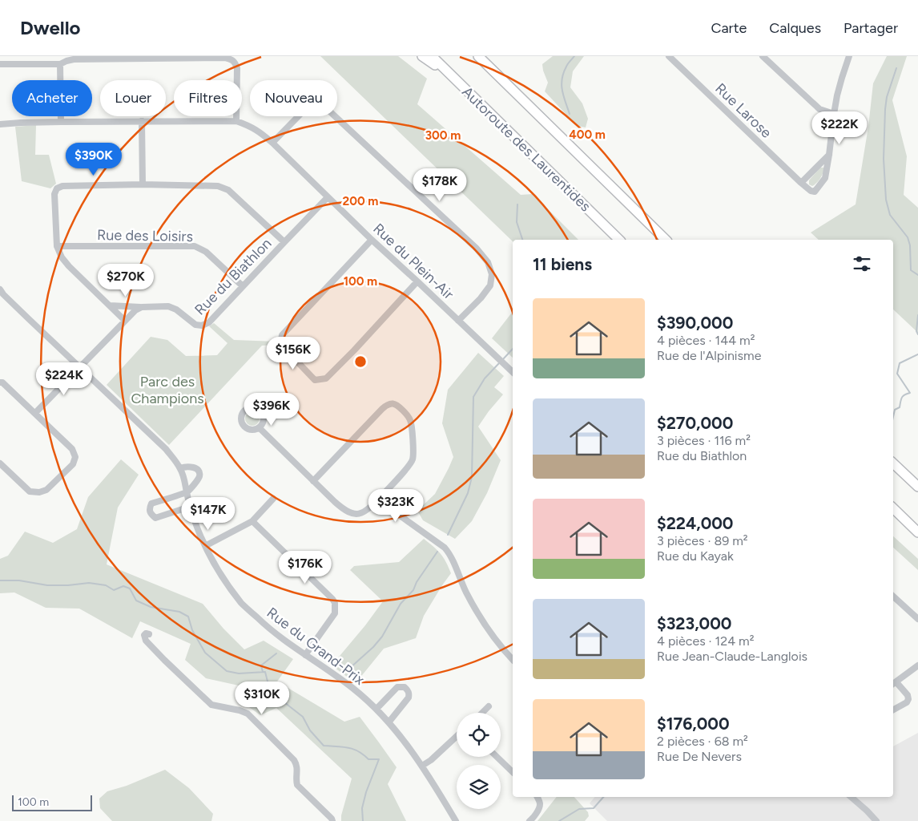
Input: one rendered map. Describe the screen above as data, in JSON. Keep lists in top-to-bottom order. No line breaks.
{"streets":{"highway":["Autoroute des Laurentides"],"street":["Rue Larose","Rue des Loisirs","Rue du Plein-Air","Rue du Biathlon","Rue du Grand-Prix"]},"crossings":[["Rue des Loisirs","Rue du Biathlon"],["Rue du Plein-Air","Rue du Biathlon"]],"parks":["Parc des Champions"],"scale_bar":"100 m","page":{"header":"Dwello","nav":["Carte","Calques","Partager"],"chip":["Acheter","Louer","Filtres","Nouveau"],"price":["$222K","$390K","$178K","$270K","$156K","$224K","$396K","$323K","$147K","$176K","$310K"],"heading":"11 biens","list":[{"name":"$390,000","note":"4 pièces · 144 m² · Rue de l'Alpinisme"},{"name":"$270,000","note":"3 pièces · 116 m² · Rue du Biathlon"},{"name":"$224,000","note":"3 pièces · 89 m² · Rue du Kayak"},{"name":"$323,000","note":"4 pièces · 124 m² · Rue Jean-Claude-Langlois"},{"name":"$176,000","note":"2 pièces · 68 m² · Rue De Nevers"}],"scale":"100 m"},"rings":["400 m","300 m","200 m","100 m"]}
